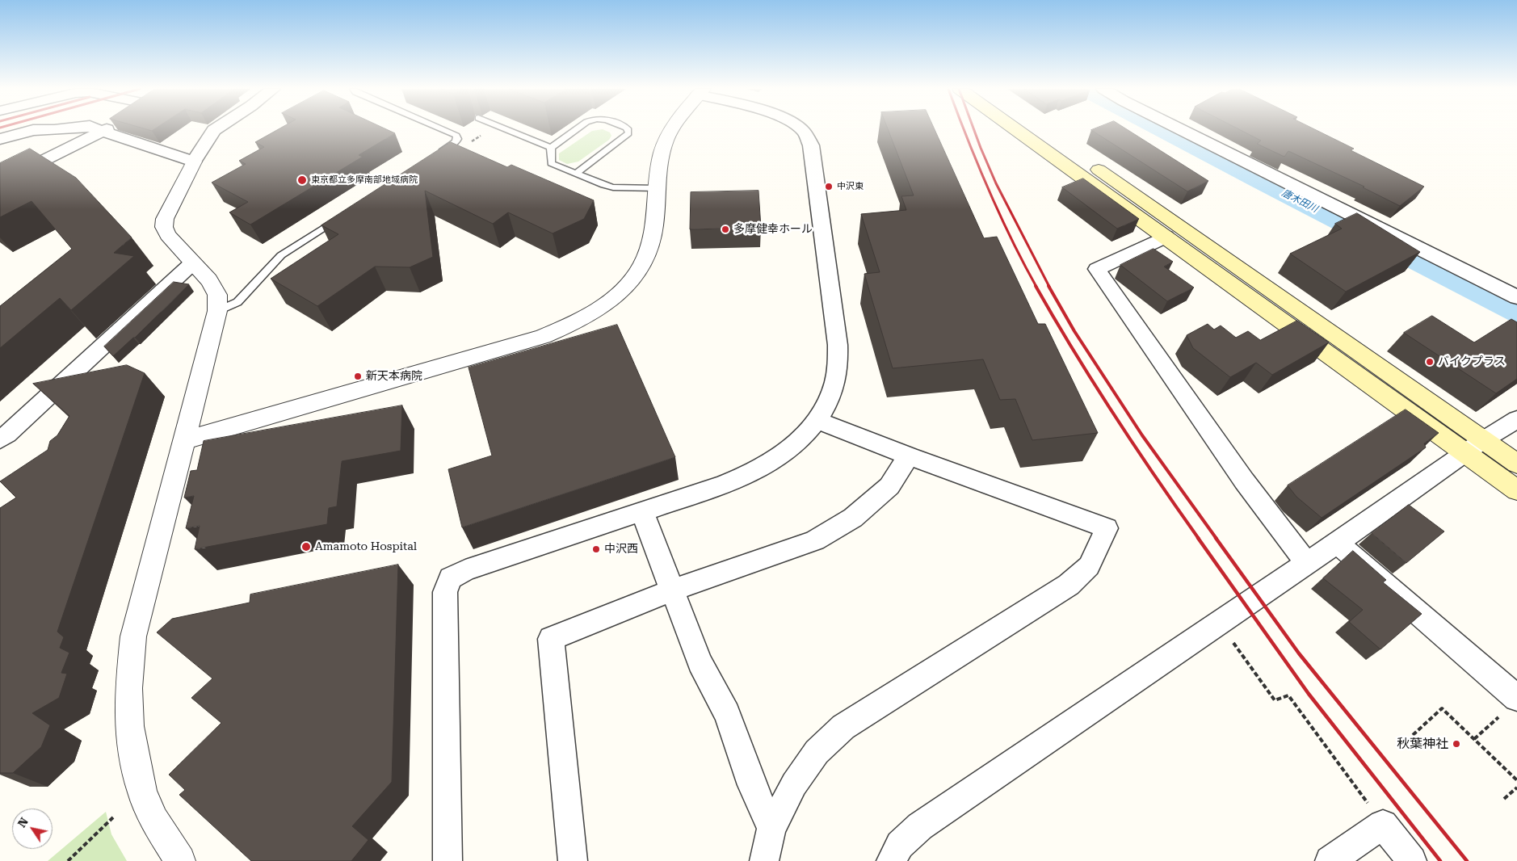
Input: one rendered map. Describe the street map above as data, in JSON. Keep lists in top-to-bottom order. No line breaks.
{"water":["唐木田川"],"places":["東京都立多摩南部地域病院","中沢東","多摩健幸ホール","バイクプラス","新天本病院","Amamoto Hospital","中沢西","秋葉神社"],"north":"top left"}
